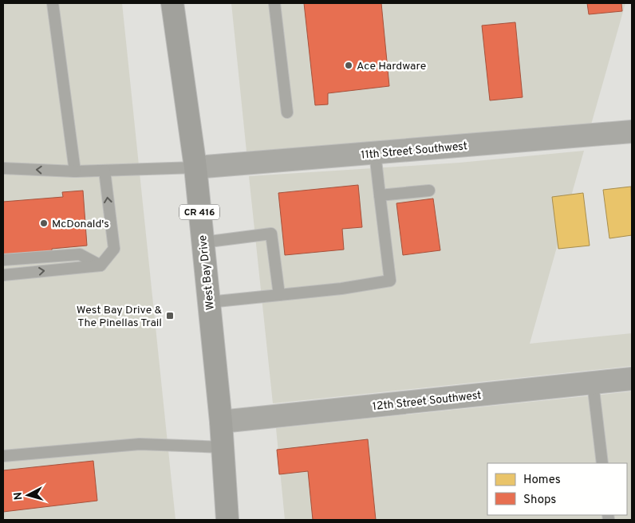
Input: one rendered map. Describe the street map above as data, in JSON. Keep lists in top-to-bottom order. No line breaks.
{"streets":{"main road":["CR 416","West Bay Drive"],"street":["11th Street Southwest","12th Street Southwest"]},"crossings":[["11th Street Southwest","West Bay Drive"],["West Bay Drive","12th Street Southwest"]],"places":{"other":["Ace Hardware","McDonald's"],"transit":["West Bay Drive & The Pinellas Trail"]},"legend":["Homes","Shops"],"north":"left"}
